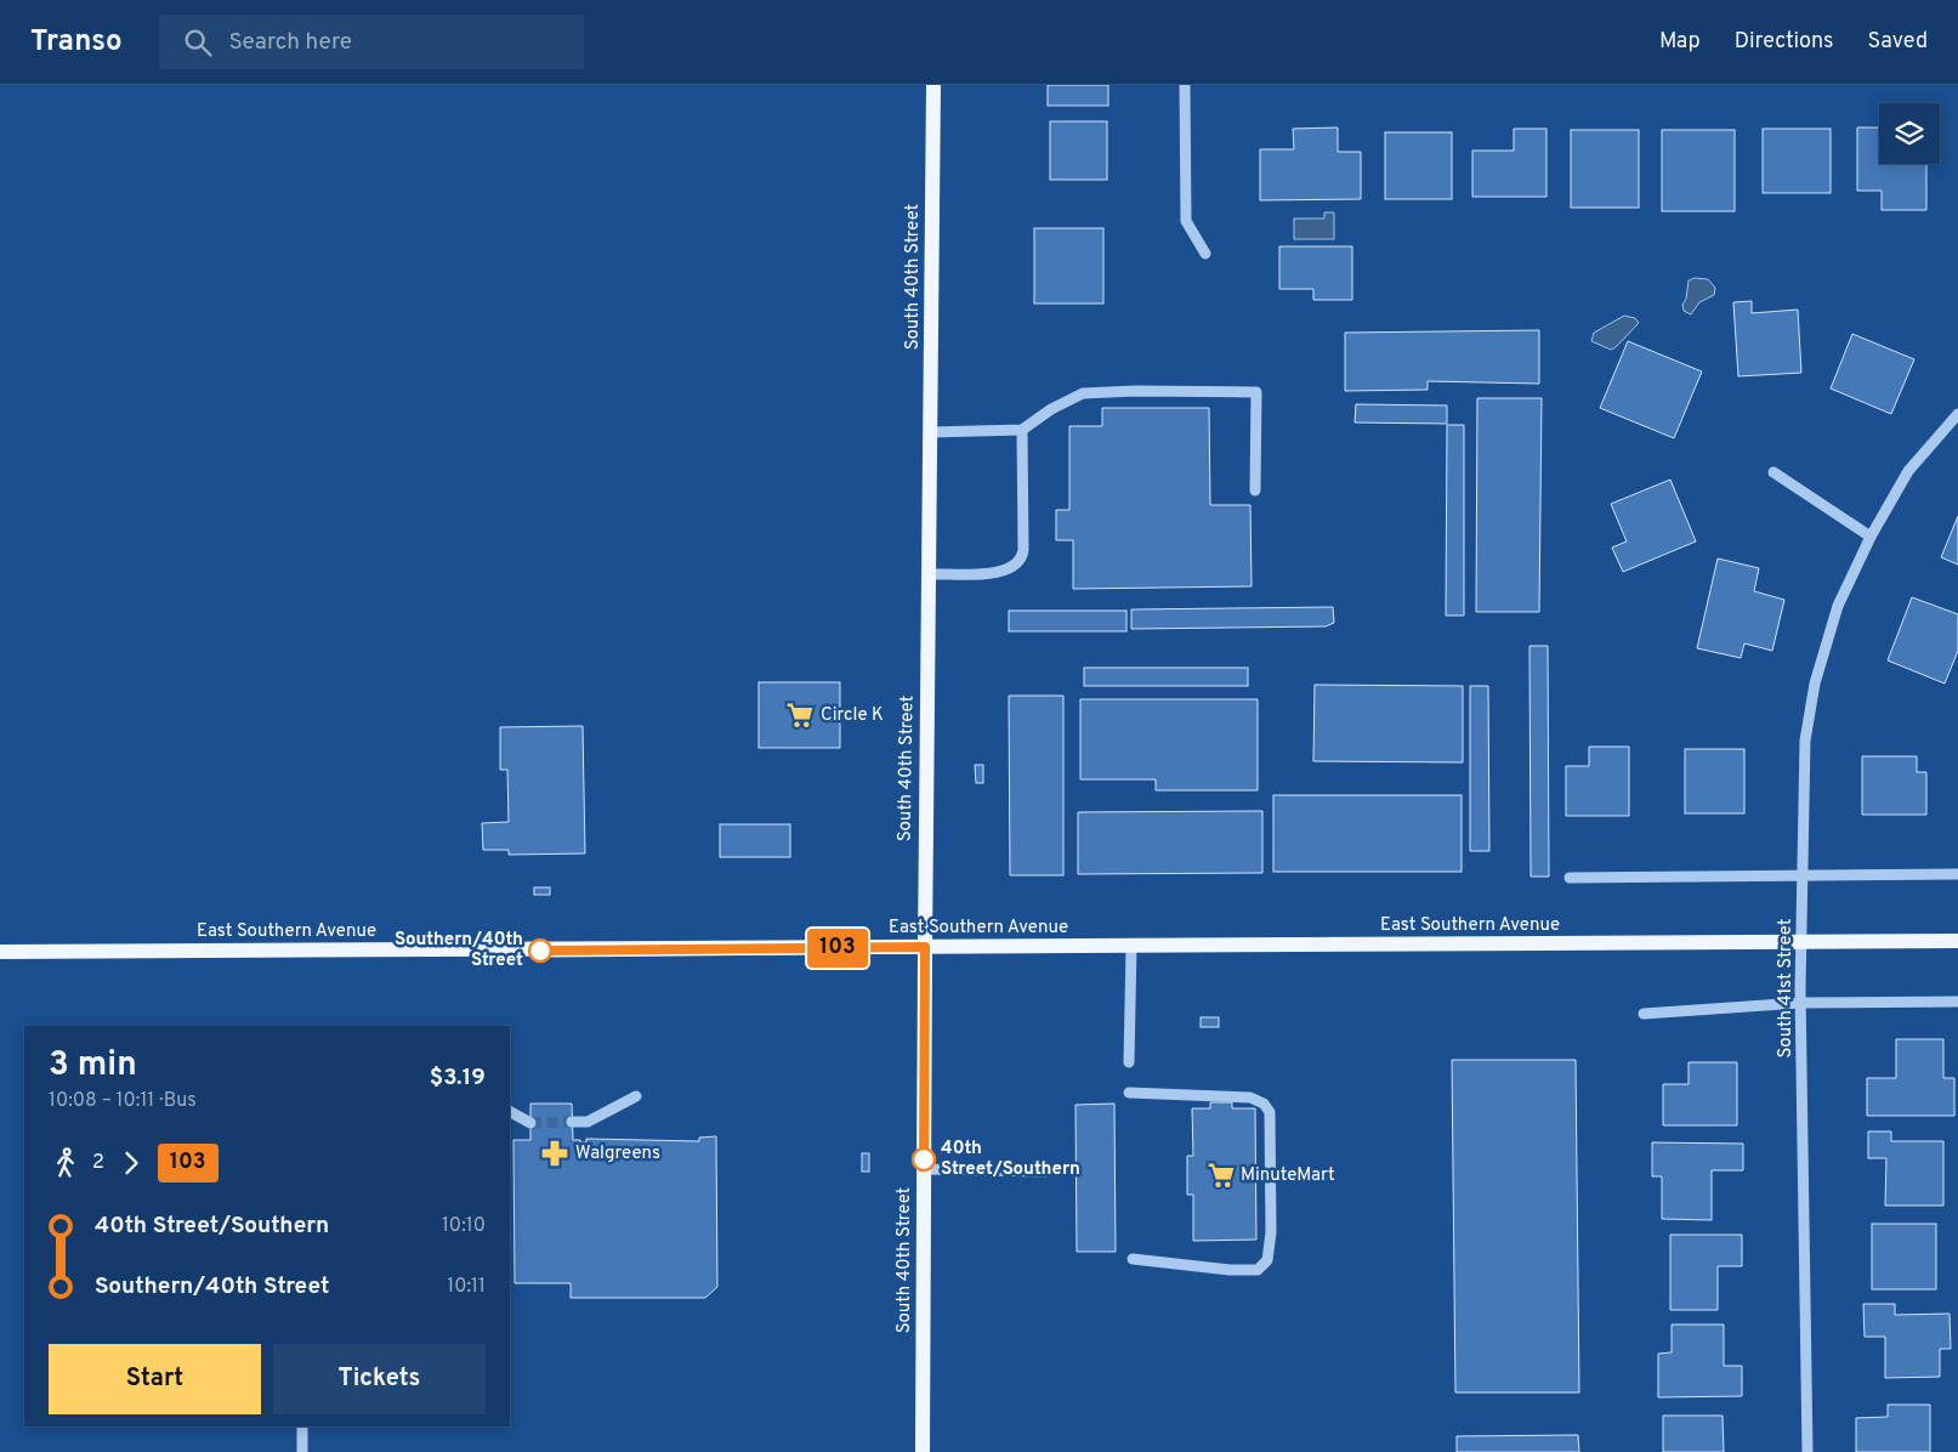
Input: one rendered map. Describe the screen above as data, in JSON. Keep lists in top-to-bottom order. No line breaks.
{"streets":{"main road":["South 40th Street","East Southern Avenue"],"street":["South 41st Street"]},"crossings":[["South 40th Street","East Southern Avenue"],["East Southern Avenue","South 41st Street"]],"places":{"supermarket":["Circle K","MinuteMart"],"other":["Southern/40th Street","40th Street/Southern"],"pharmacy":["Walgreens"]},"lines":["bus line 103"],"page":{"header":"Transo","search":"Search here","nav":["Map","Directions","Saved"],"on_map":"103","heading":["3 min","10:08 – 10:11 · Bus","$3.19"],"legs":["2","103"],"list":[{"name":"40th Street/Southern","value":"10:10"},{"name":"Southern/40th Street","value":"10:11"}],"buttons":["Start","Tickets"]}}
